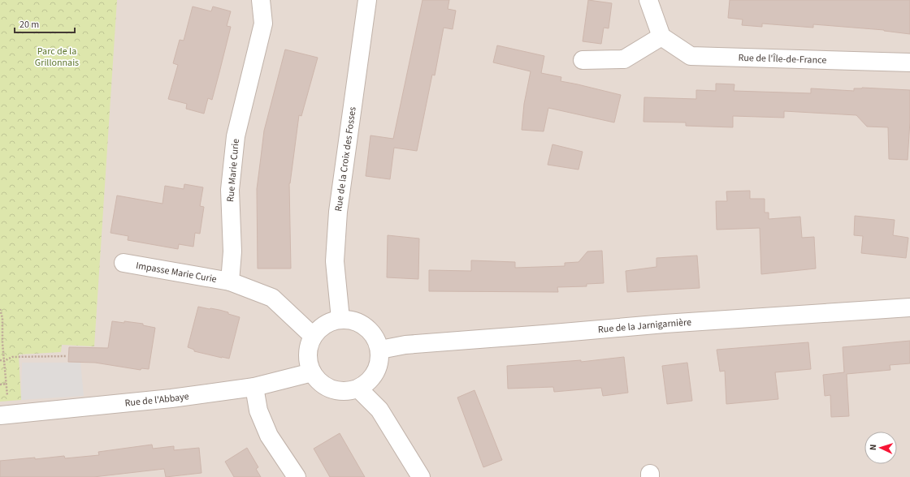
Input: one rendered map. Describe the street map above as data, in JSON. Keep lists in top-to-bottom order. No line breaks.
{"streets":{"street":["Rue de l'Île-de-France","Rue de la Croix des Fosses","Rue Marie Curie","Impasse Marie Curie","Rue de la Jarnigarnière","Rue de l'Abbaye"]},"crossings":[["Rue de la Croix des Fosses","Rue de la Jarnigarnière"],["Rue de la Croix des Fosses","Rue de l'Abbaye"],["Rue Marie Curie","Impasse Marie Curie"],["Rue de la Jarnigarnière","Rue de l'Abbaye"]],"parks":["Parc de la Grillonnais"],"scale_bar":"20 m","north":"left"}
